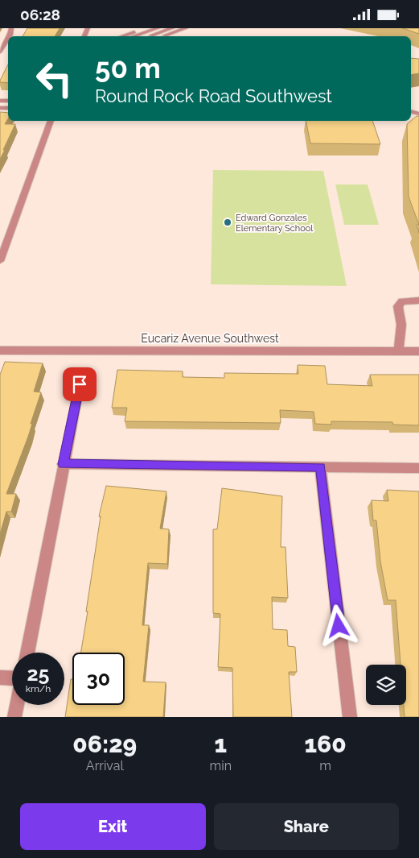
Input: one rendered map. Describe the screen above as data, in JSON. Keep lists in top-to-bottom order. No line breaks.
{"streets":{"street":["Eucariz Avenue Southwest"]},"places":["Edward Gonzales Elementary School"],"page":{"status":"06:28","turn":["50 m","Round Rock Road Southwest"],"speed":"25 km/h","limit":"30","eta":["06:29","Arrival","1","min","160","m"],"buttons":["Exit","Share"]}}
